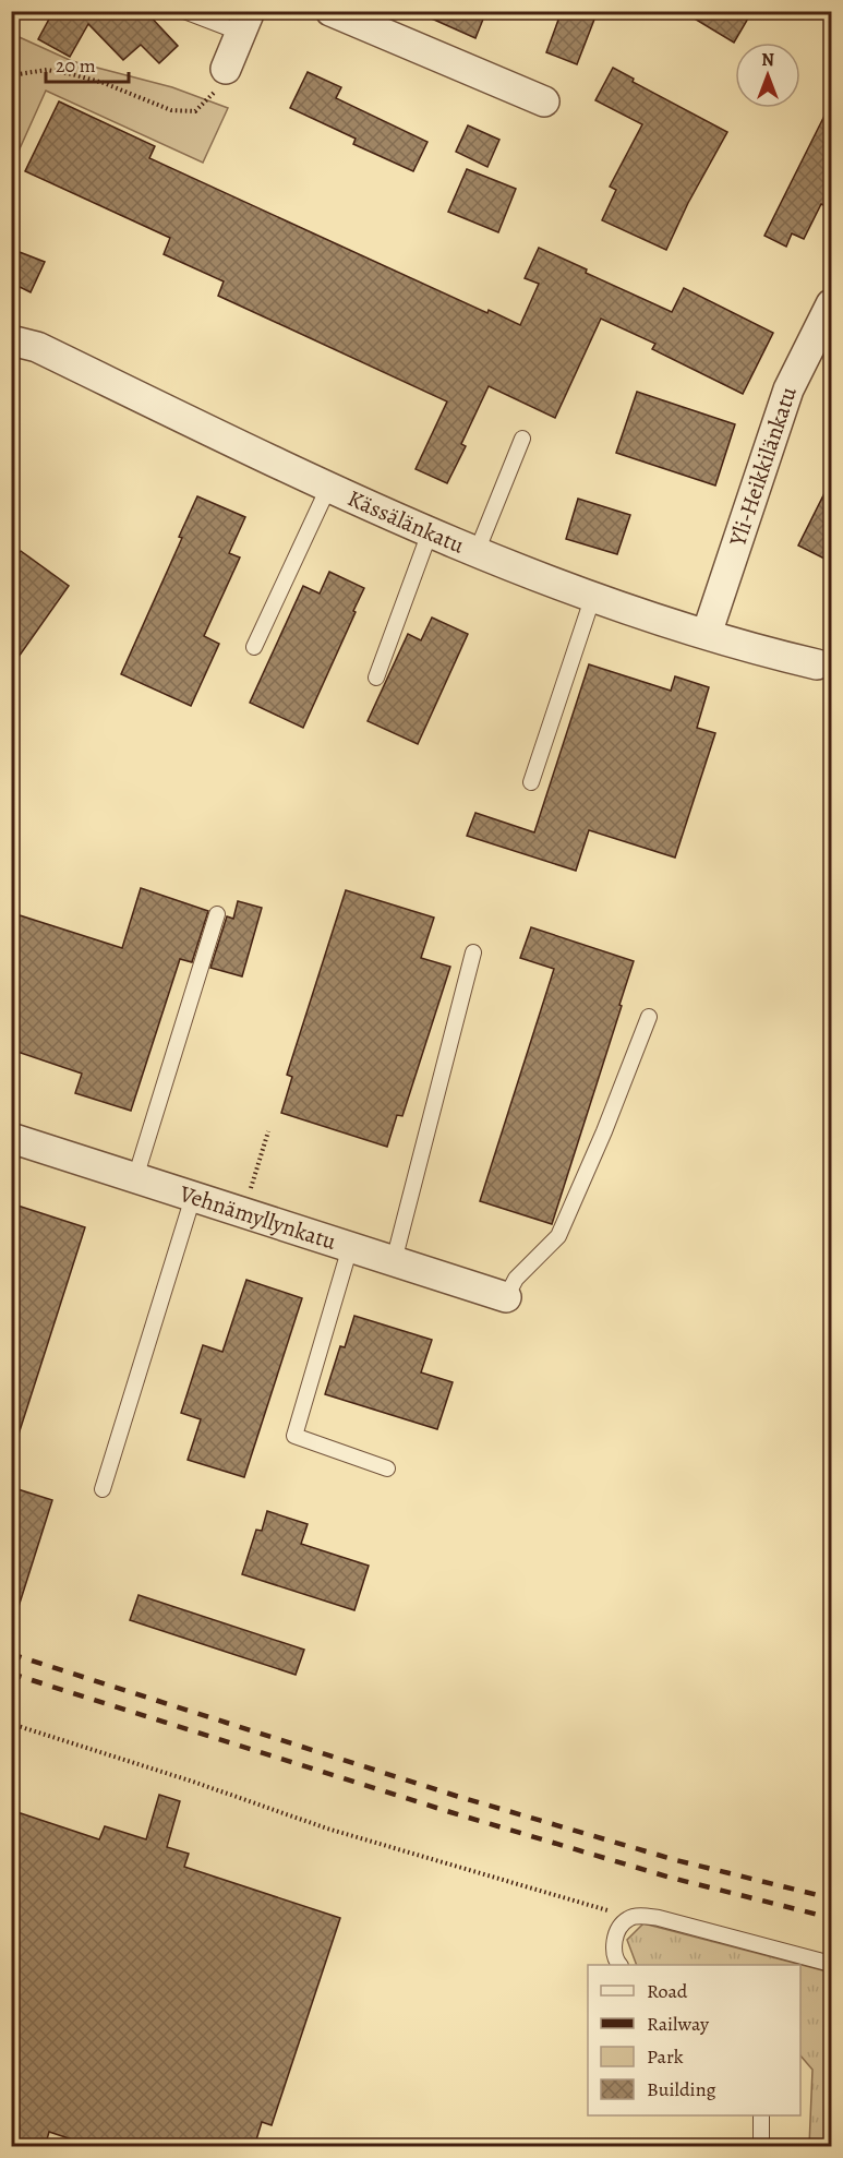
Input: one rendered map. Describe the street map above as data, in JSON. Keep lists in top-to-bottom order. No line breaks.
{"streets":{"street":["Yli-Heikkilänkatu","Kässälänkatu","Vehnämyllynkatu"]},"crossings":[["Yli-Heikkilänkatu","Kässälänkatu"]],"legend":["Road","Railway","Park","Building"],"scale_bar":"20 m","north":"top"}
